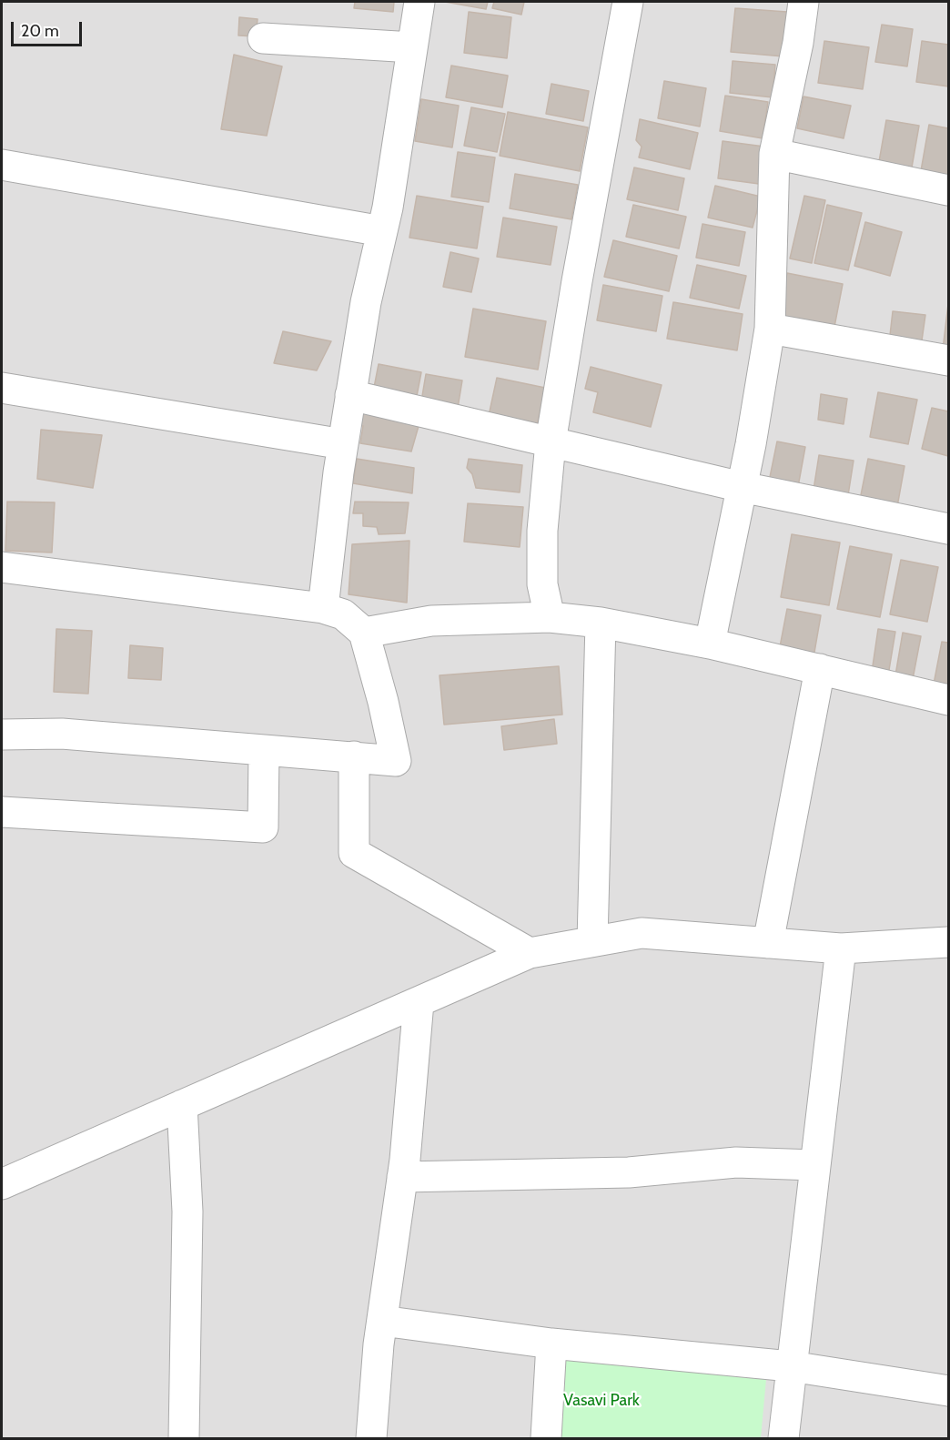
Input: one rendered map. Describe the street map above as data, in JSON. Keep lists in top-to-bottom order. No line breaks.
{"parks":["Vasavi Park"],"scale_bar":"20 m"}
